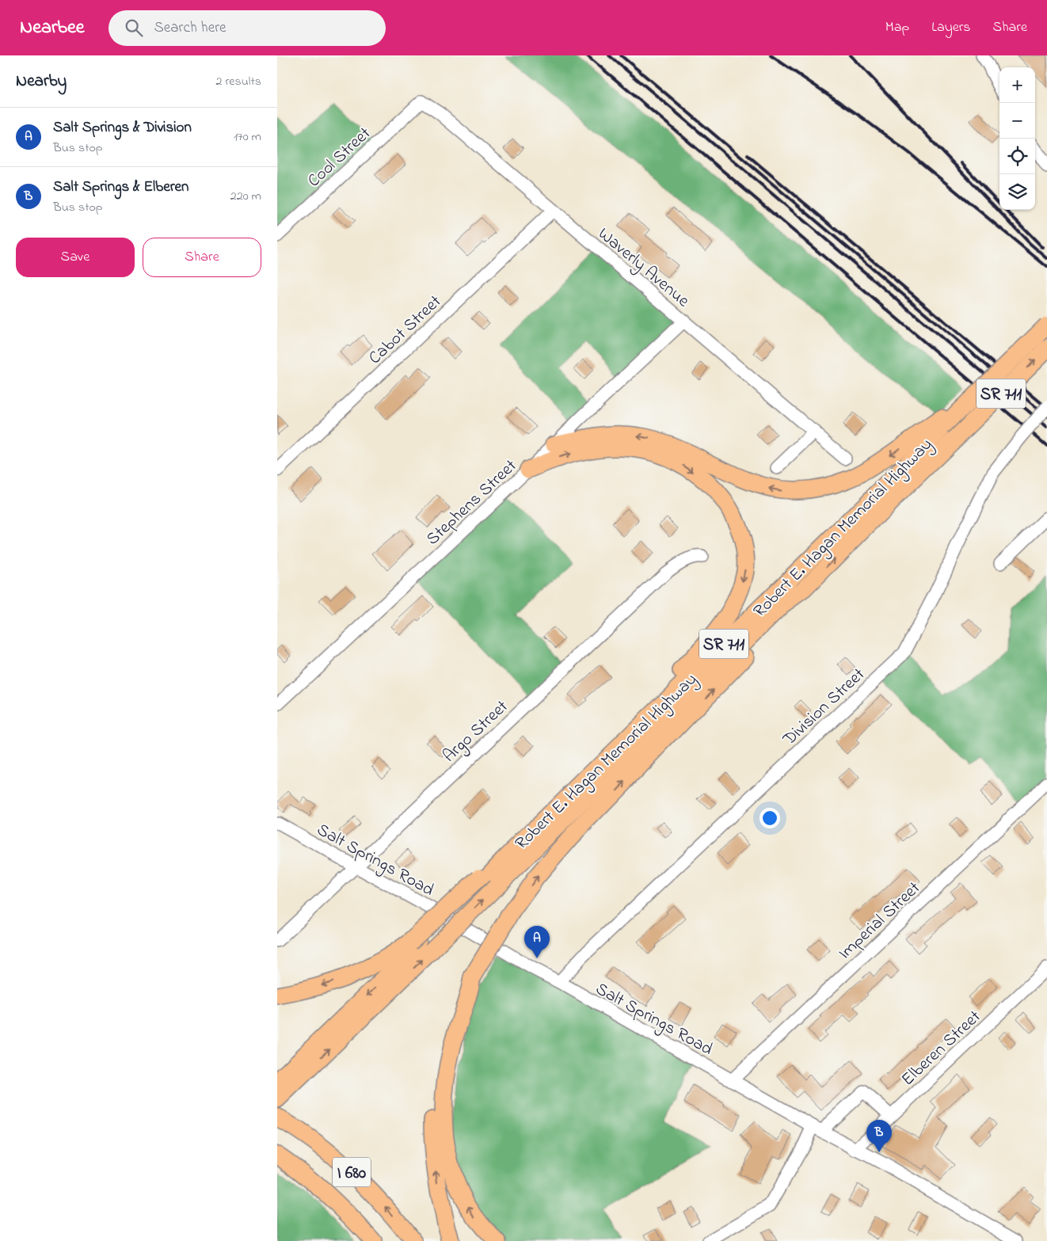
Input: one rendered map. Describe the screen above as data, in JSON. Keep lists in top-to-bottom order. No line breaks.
{"streets":{"highway":["SR 711","Robert E. Hagan Memorial Highway","I 680"],"street":["Cool Street","Waverly Avenue","Cabot Street","Stephens Street","Division Street","Argo Street","Salt Springs Road","Imperial Street","Elberen Street"]},"crossings":[["Cool Street","Waverly Avenue"],["Waverly Avenue","Cabot Street"],["Waverly Avenue","Stephens Street"],["SR 711","Robert E. Hagan Memorial Highway"],["Division Street","Salt Springs Road"],["Argo Street","Salt Springs Road"],["Salt Springs Road","Imperial Street"],["Salt Springs Road","Elberen Street"]],"page":{"header":"Nearbee","search":"Search here","nav":["Map","Layers","Share"],"heading":["Nearby","2 results"],"map_buttons":["+","−"],"list":[{"mark":"A","name":"Salt Springs & Division","note":"Bus stop","value":"170 m"},{"mark":"B","name":"Salt Springs & Elberen","note":"Bus stop","value":"220 m"}],"buttons":["Save","Share"],"pins":["A","B"]}}
